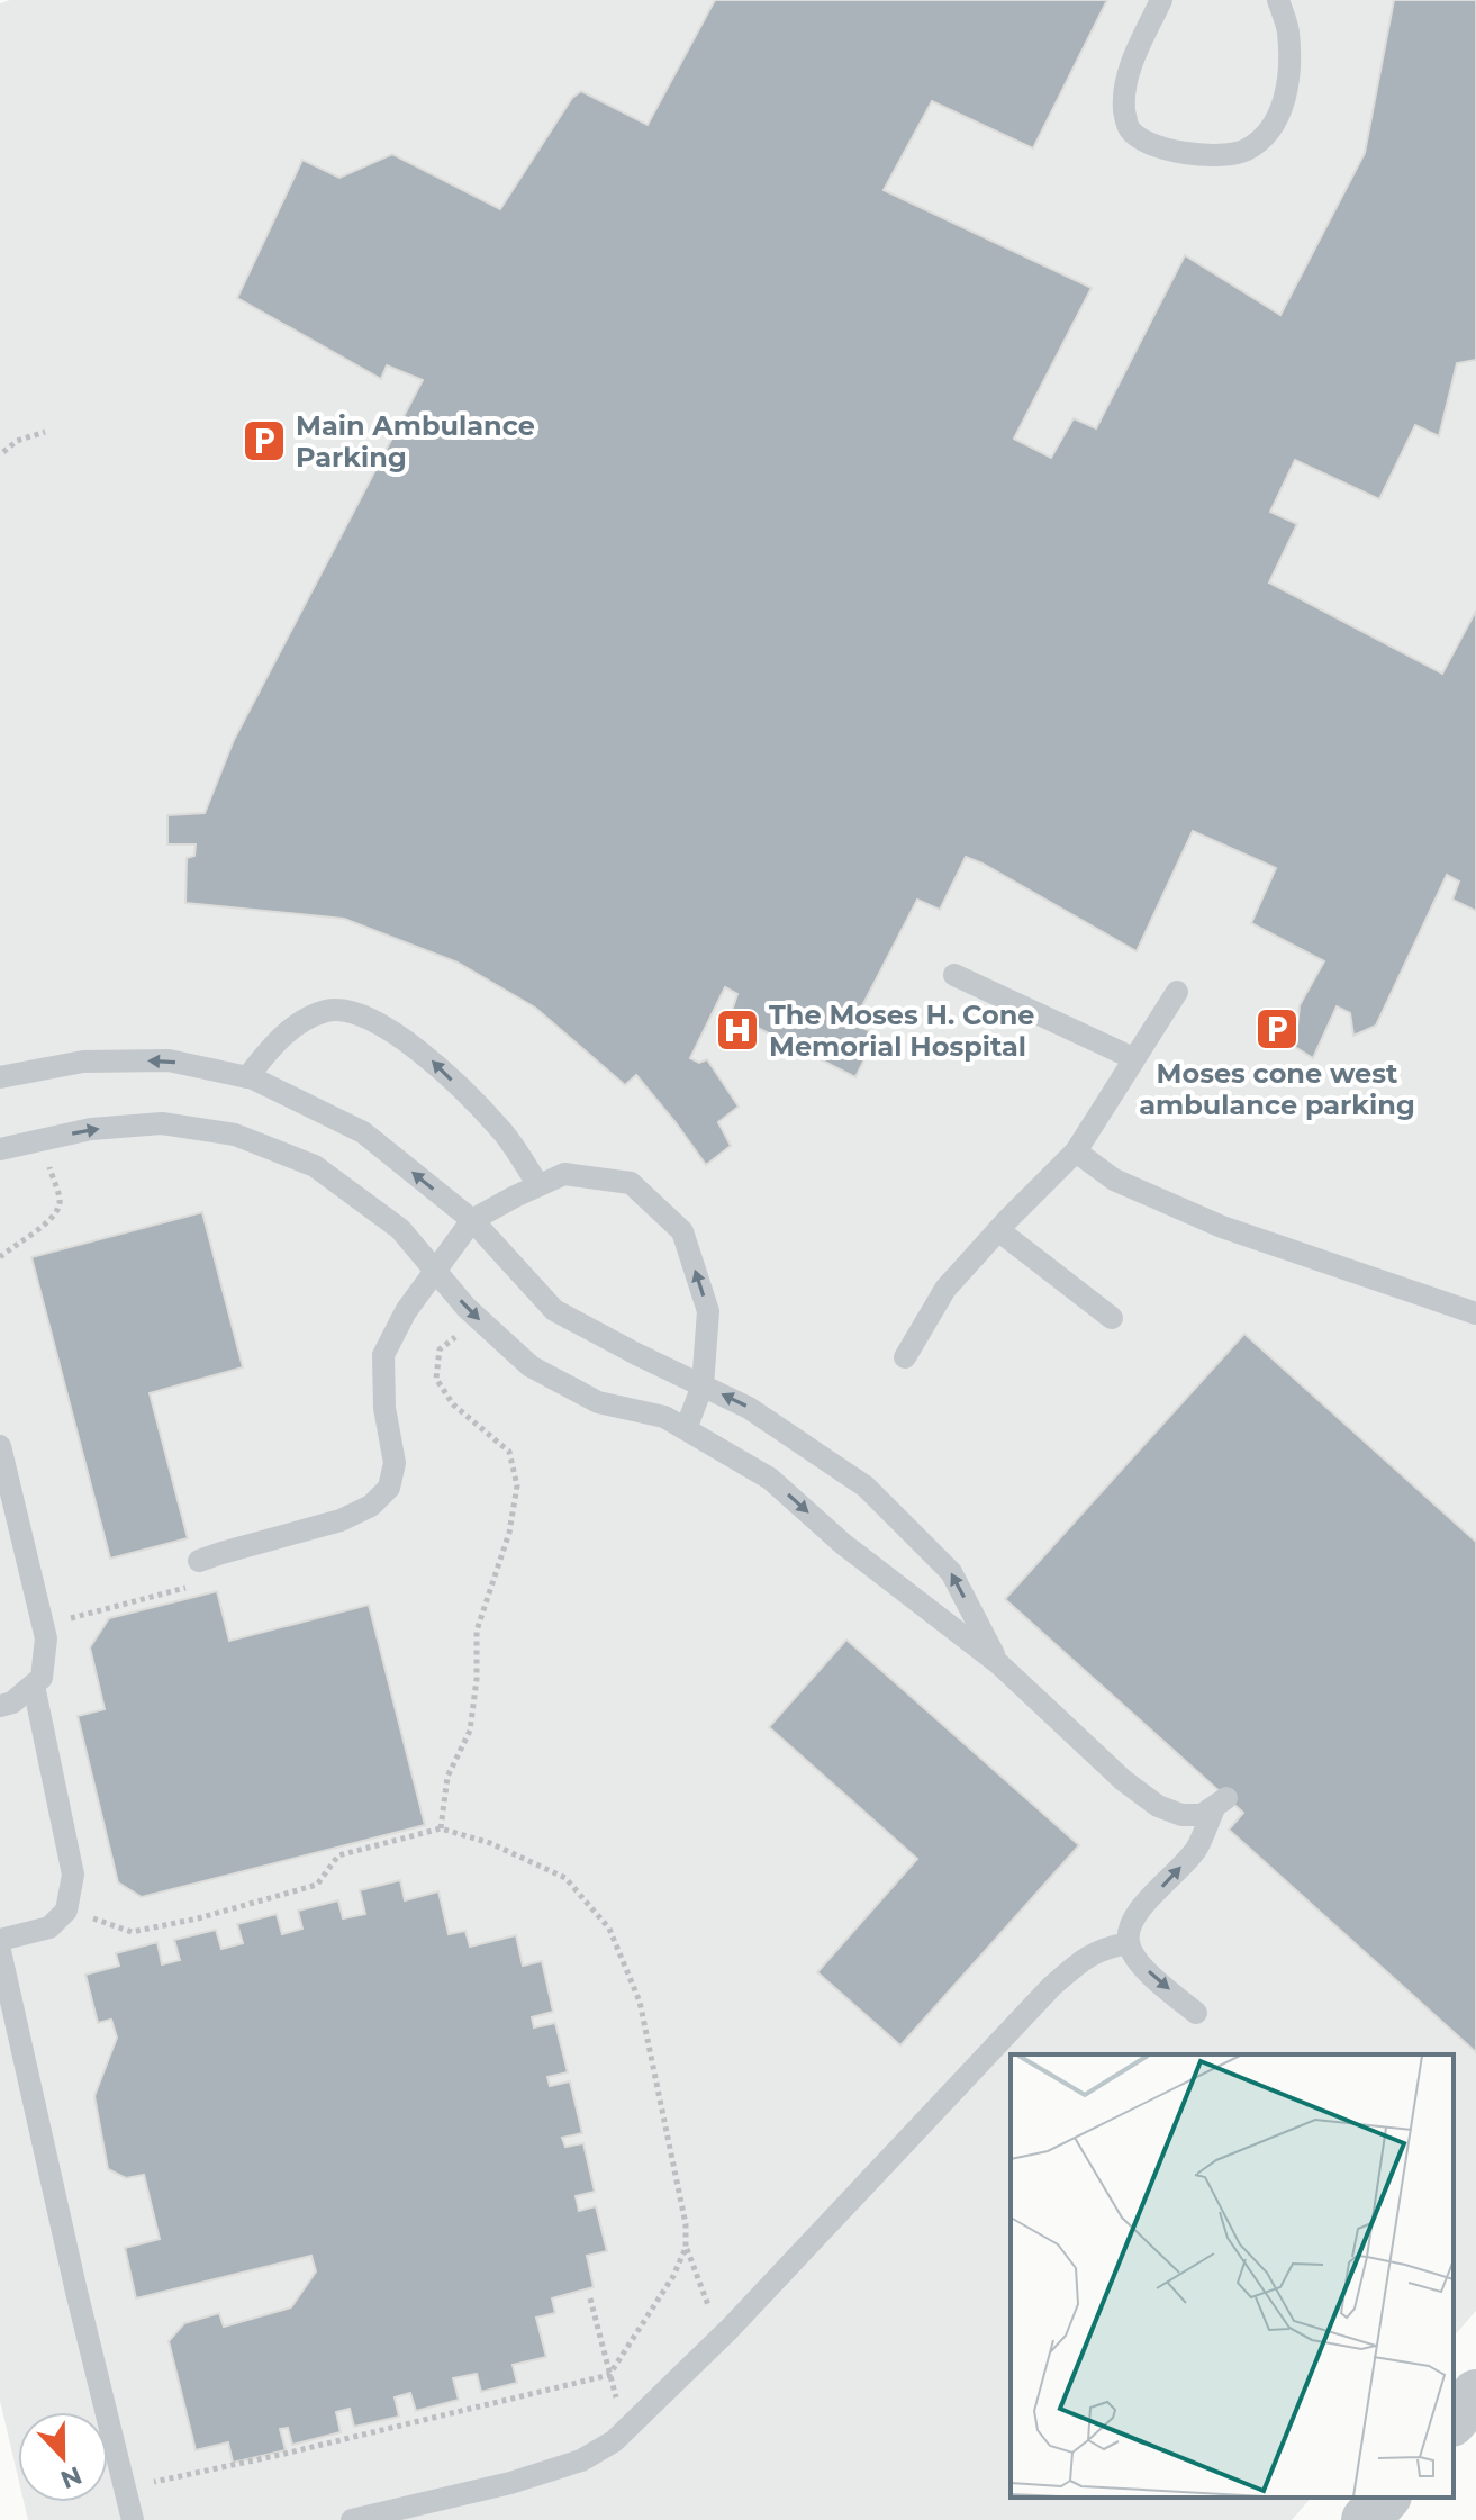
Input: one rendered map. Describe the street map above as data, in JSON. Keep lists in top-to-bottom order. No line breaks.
{"places":{"parking":["Main Ambulance Parking","Moses cone west ambulance parking"],"hospital":["The Moses H. Cone Memorial Hospital"]},"north":"bottom"}
